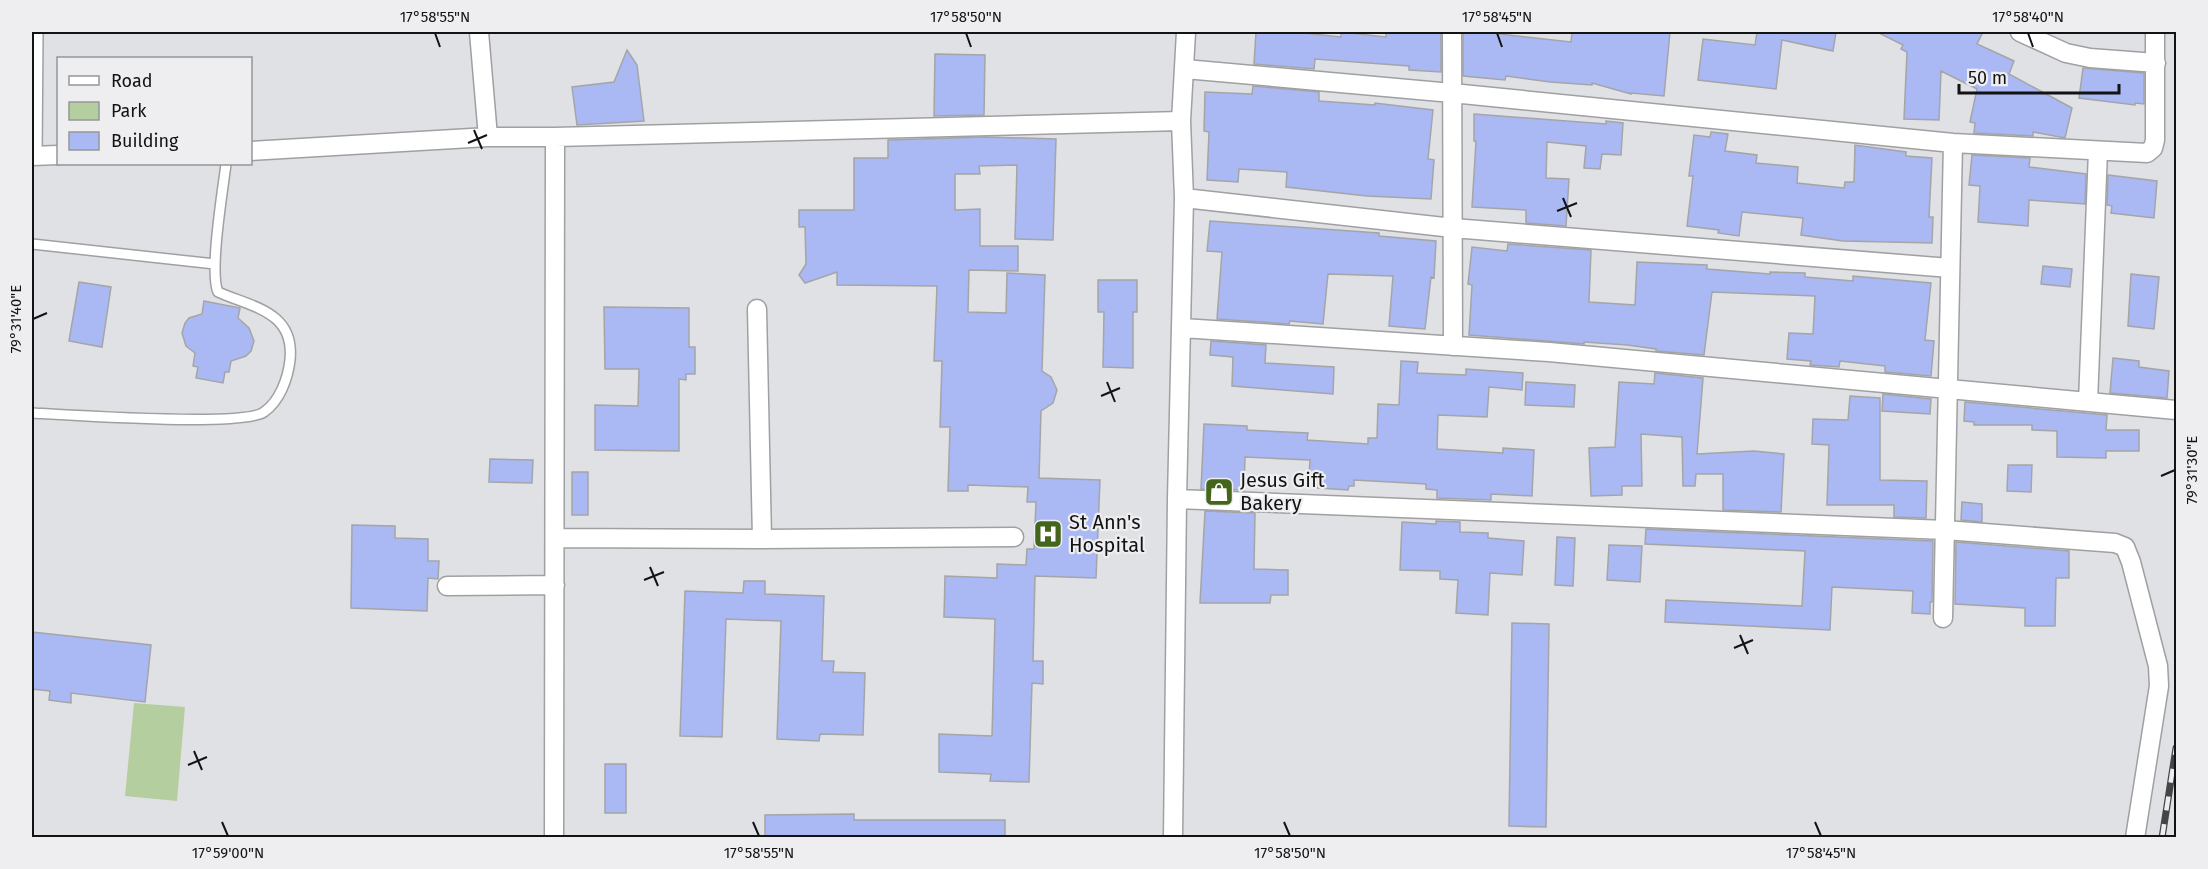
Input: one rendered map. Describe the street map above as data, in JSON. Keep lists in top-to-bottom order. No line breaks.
{"places":{"shop":["Jesus Gift Bakery"],"hospital":["St Ann's Hospital"]},"legend":["Road","Park","Building"],"scale_bar":"50 m","coordinates":["17°58'55\"N","17°58'50\"N","17°58'45\"N","17°58'40\"N","79°31'40\"E","79°31'30\"E","17°59'00\"N"]}
